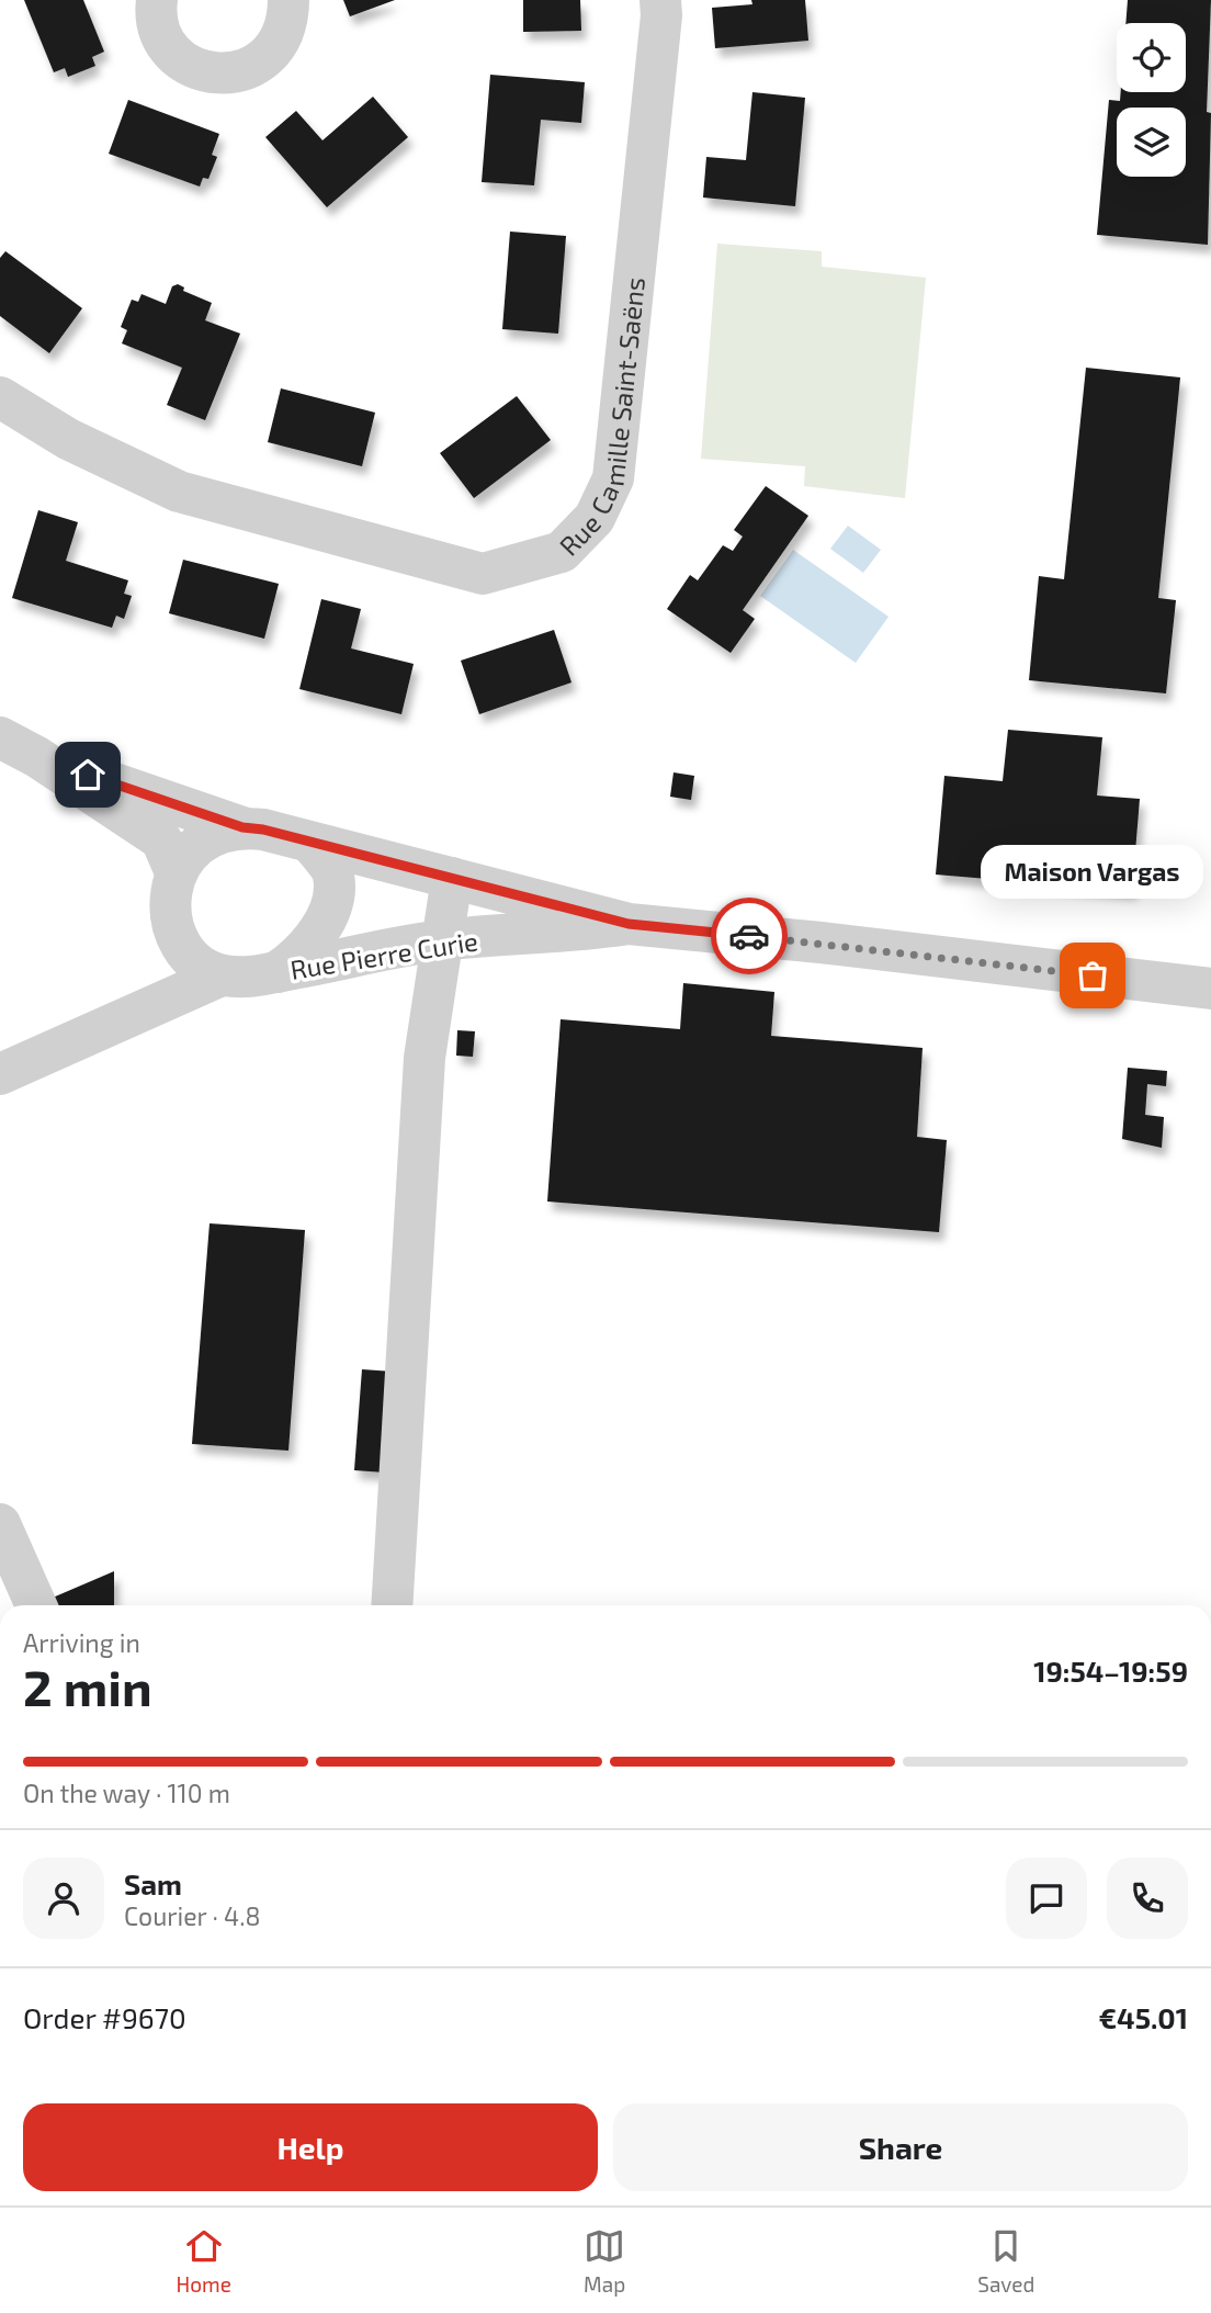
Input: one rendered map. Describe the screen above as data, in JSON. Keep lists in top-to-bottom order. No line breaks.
{"streets":{"street":["Rue Camille Saint-Saëns","Rue Pierre Curie"]},"places":["Maison Vargas"],"page":{"bubble":"Maison Vargas","heading":["2 min","Arriving in","19:54–19:59"],"panel":["Sam","Courier · 4.8","Order #9670","€45.01"],"bar":"On the way · 110 m","buttons":["Help","Share"],"tabs":["Home","Map","Saved"]}}
